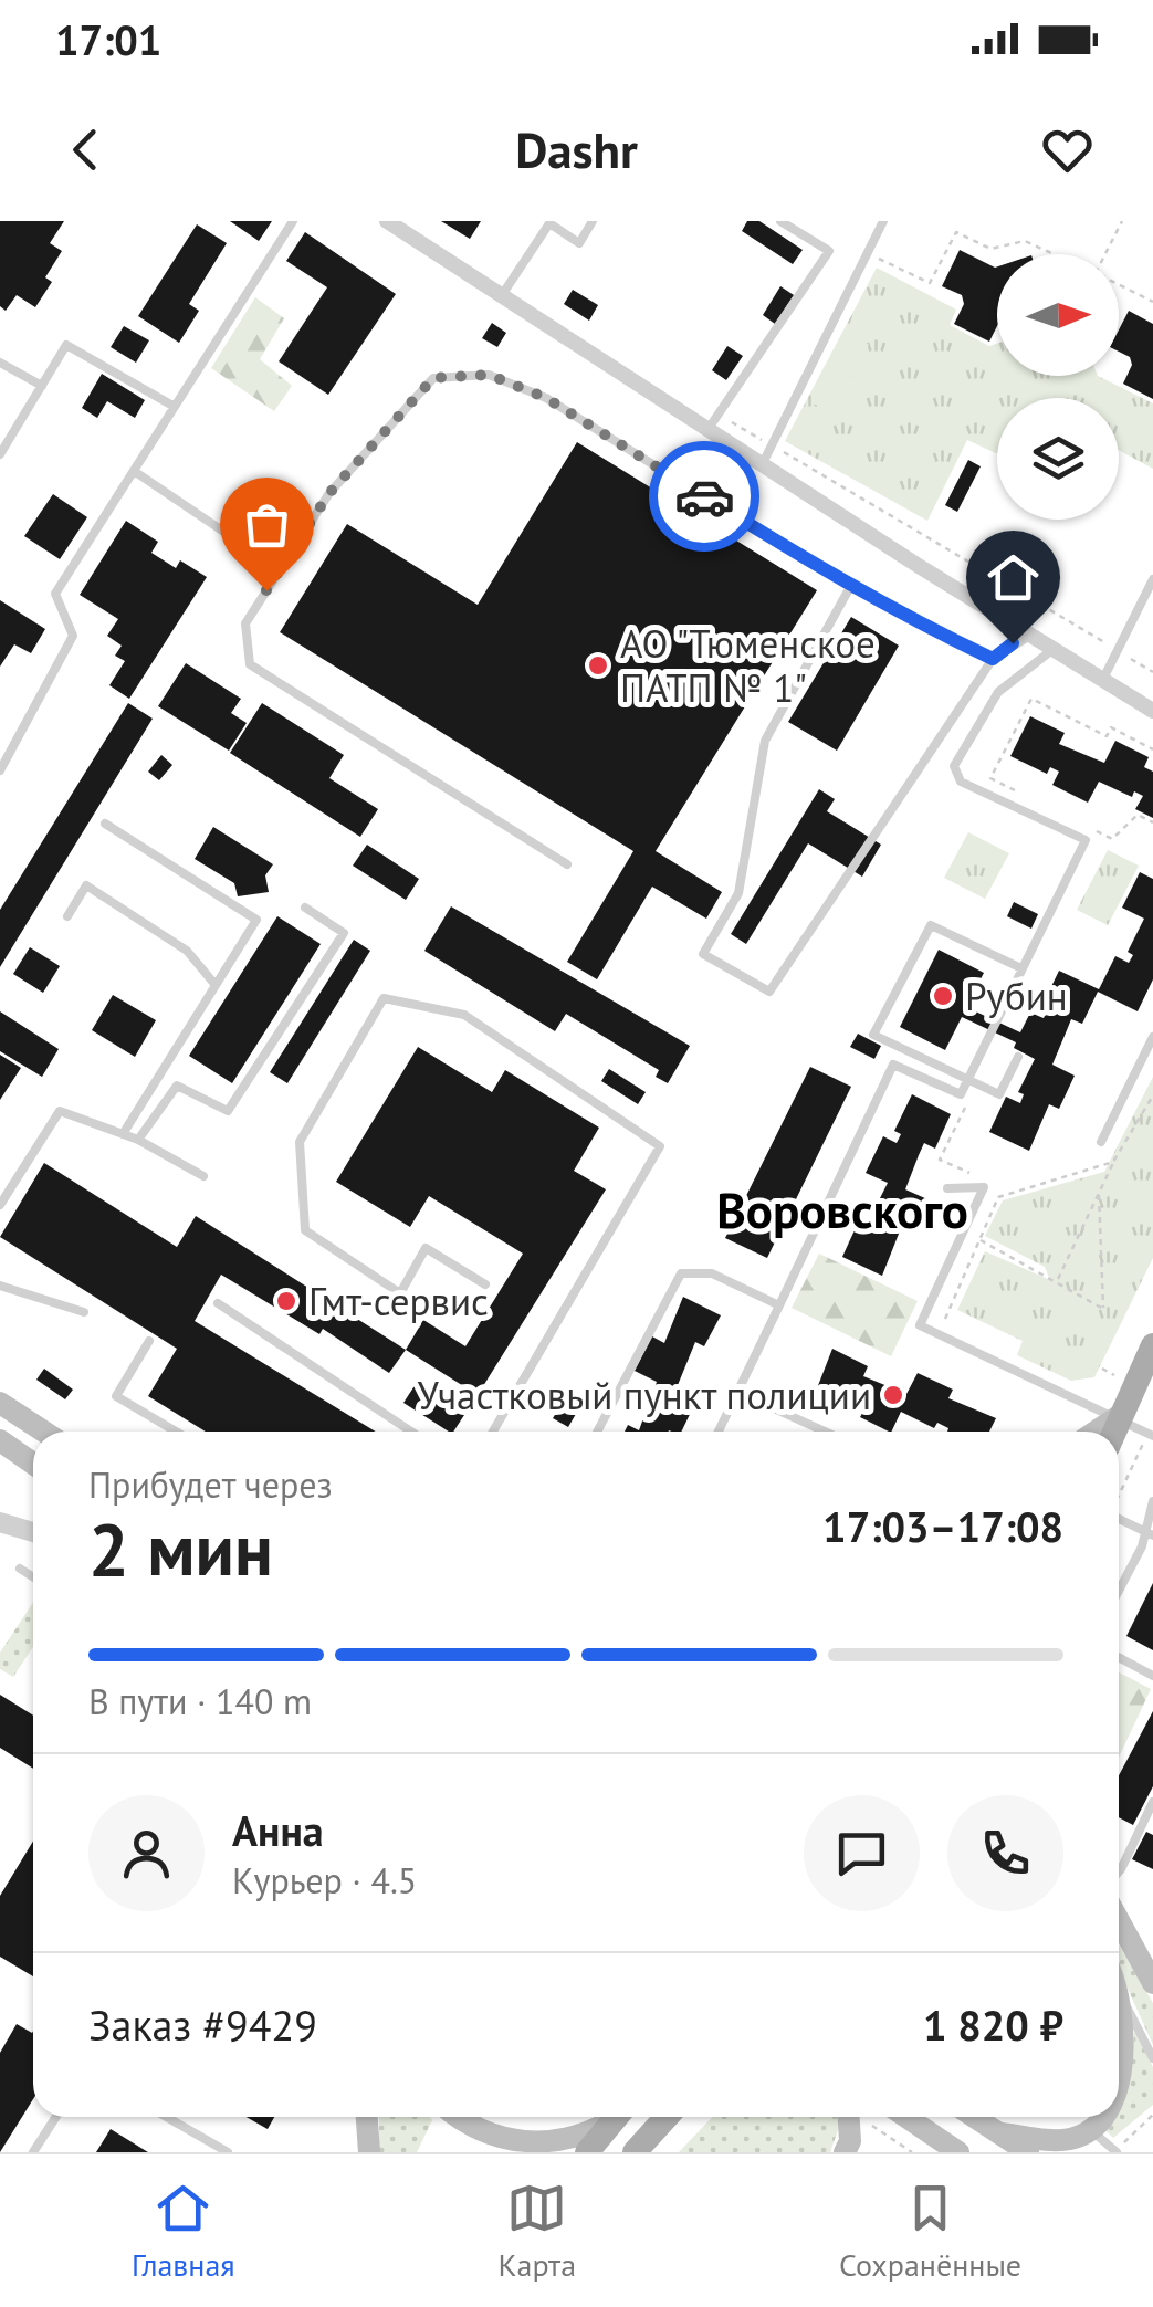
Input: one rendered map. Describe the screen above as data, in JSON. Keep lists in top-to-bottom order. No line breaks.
{"districts":["Воровского"],"places":["АО \"Тюменское ПАТП № 1\"","Рубин","Гмт-сервис","Участковый пункт полиции"],"north":"right","page":{"status":"17:01","header":"Dashr","heading":["2 мин","Прибудет через","17:03–17:08"],"panel":["Анна","Курьер · 4.5","Заказ #9429","1 820 ₽"],"bar":"В пути · 140 m","tabs":["Главная","Карта","Сохранённые"]}}
